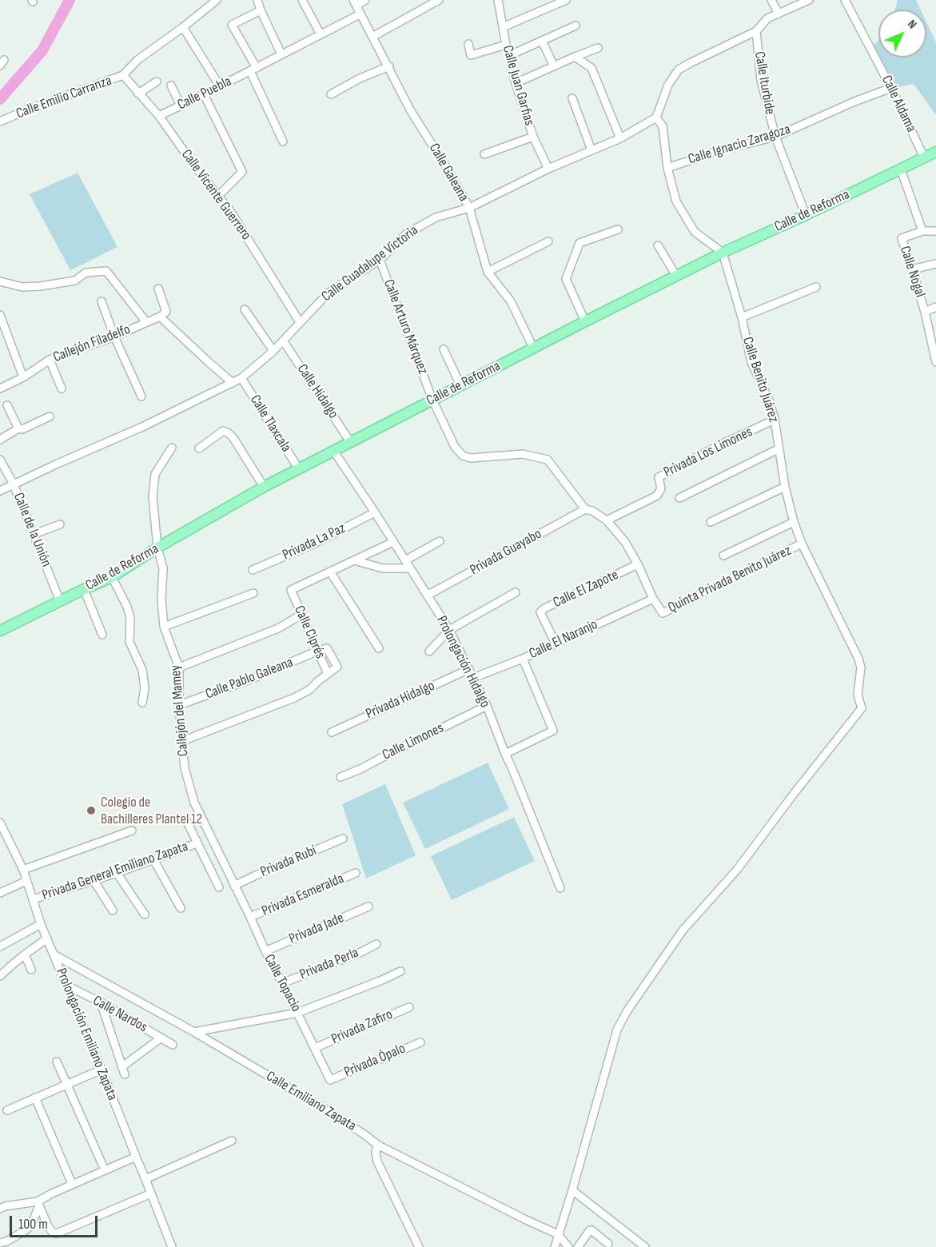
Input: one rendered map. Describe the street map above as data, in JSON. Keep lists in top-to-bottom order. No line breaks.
{"streets":{"main road":["Calle de Reforma"],"street":["Calle Iturbide","Calle Juan Garfias","Calle Puebla","Calle Emilio Carranza","Calle Aldama","Calle Ignacio Zaragoza","Calle Galeana","Calle Vicente Guerrero","Calle Guadalupe Victoria","Calle Nogal","Calle Arturo Márquez","Callejón Filadelfo","Calle Benito Juárez","Calle Hidalgo","Calle Tlaxcala","Privada Los Limones","Calle de la Unión","Privada La Paz","Privada Guayabo","Quinta Privada Benito Juárez","Calle El Zapote","Calle Ciprés","Calle El Naranjo","Prolongación Hidalgo","Calle Pablo Galeana","Privada Hidalgo","Callejón del Mamey","Calle Limones","Privada Rubí","Privada General Emiliano Zapata","Privada Esmeralda","Privada Jade","Privada Perla","Calle Topacio","Calle Nardos","Privada Zafiro","Prolongación Emiliano Zapata","Privada Ópalo","Calle Emiliano Zapata"]},"crossings":[["Calle Iturbide","Calle Ignacio Zaragoza"],["Calle Iturbide","Calle de Reforma"],["Calle Juan Garfias","Calle Guadalupe Victoria"],["Calle Puebla","Calle Galeana"],["Calle Puebla","Calle Vicente Guerrero"],["Calle Emilio Carranza","Calle Vicente Guerrero"],["Calle Aldama","Calle Ignacio Zaragoza"],["Calle Aldama","Calle de Reforma"],["Calle Galeana","Calle de Reforma"],["Calle Galeana","Calle Guadalupe Victoria"],["Calle Vicente Guerrero","Calle Guadalupe Victoria"],["Calle de Reforma","Calle Nogal"],["Calle de Reforma","Calle Arturo Márquez"],["Calle de Reforma","Calle Benito Juárez"],["Calle de Reforma","Calle Hidalgo"],["Calle de Reforma","Calle Tlaxcala"],["Calle de Reforma","Calle de la Unión"],["Calle de Reforma","Prolongación Hidalgo"],["Calle de Reforma","Callejón del Mamey"],["Calle Guadalupe Victoria","Calle Arturo Márquez"],["Calle Guadalupe Victoria","Calle Hidalgo"],["Calle Guadalupe Victoria","Calle Tlaxcala"],["Calle Guadalupe Victoria","Calle de la Unión"],["Calle Arturo Márquez","Privada Los Limones"],["Calle Arturo Márquez","Privada Guayabo"],["Calle Arturo Márquez","Quinta Privada Benito Juárez"],["Calle Arturo Márquez","Calle El Zapote"],["Calle Arturo Márquez","Calle El Naranjo"],["Calle Benito Juárez","Privada Los Limones"],["Calle Benito Juárez","Quinta Privada Benito Juárez"],["Privada La Paz","Prolongación Hidalgo"],["Privada Guayabo","Prolongación Hidalgo"],["Calle El Zapote","Calle El Naranjo"],["Calle Ciprés","Calle Pablo Galeana"],["Calle El Naranjo","Prolongación Hidalgo"],["Prolongación Hidalgo","Privada Hidalgo"],["Prolongación Hidalgo","Calle Limones"],["Calle Pablo Galeana","Callejón del Mamey"],["Callejón del Mamey","Privada Rubí"],["Callejón del Mamey","Calle Topacio"],["Privada Rubí","Calle Topacio"],["Privada General Emiliano Zapata","Prolongación Emiliano Zapata"],["Privada Esmeralda","Calle Topacio"],["Privada Jade","Calle Topacio"],["Privada Perla","Calle Topacio"],["Calle Topacio","Privada Zafiro"],["Calle Topacio","Privada Ópalo"],["Calle Nardos","Prolongación Emiliano Zapata"],["Prolongación Emiliano Zapata","Calle Emiliano Zapata"]],"places":["Colegio de Bachilleres Plantel 12"],"scale_bar":"100 m","north":"top right"}
